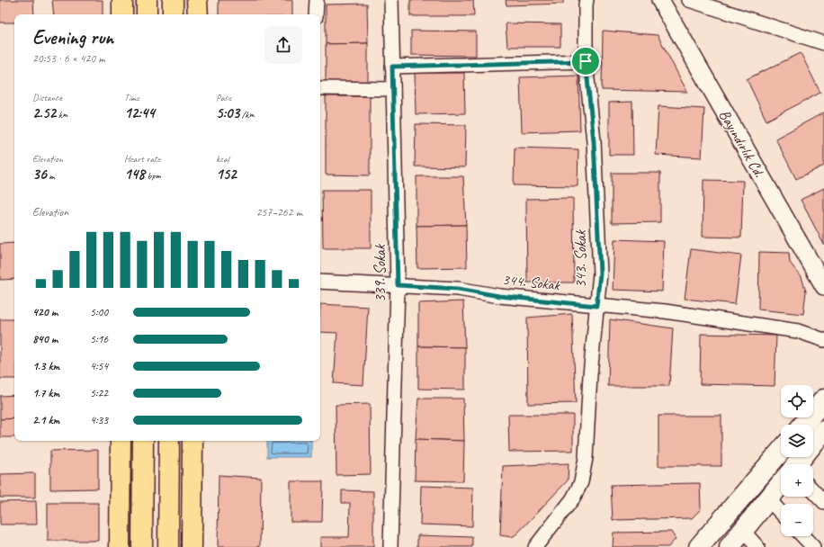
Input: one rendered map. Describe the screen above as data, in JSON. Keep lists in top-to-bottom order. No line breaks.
{"streets":{"street":["Bayındırlık Cd.","343. Sokak","339. Sokak","344. Sokak"]},"crossings":[["343. Sokak","344. Sokak"],["339. Sokak","344. Sokak"]],"page":{"heading":["Evening run","20:53 · 6 × 420 m"],"stats":[["Distance","2.52 km"],["Time","12:44"],["Pace","5:03 /km"],["Elevation","36 m"],["Heart rate","148 bpm"],["kcal","152"]],"chart":["Elevation","257–262 m"],"list":[{"name":"420 m","note":"5:00"},{"name":"840 m","note":"5:16"},{"name":"1.3 km","note":"4:54"},{"name":"1.7 km","note":"5:22"},{"name":"2.1 km","note":"4:33"}],"map_buttons":["+","−"]}}
